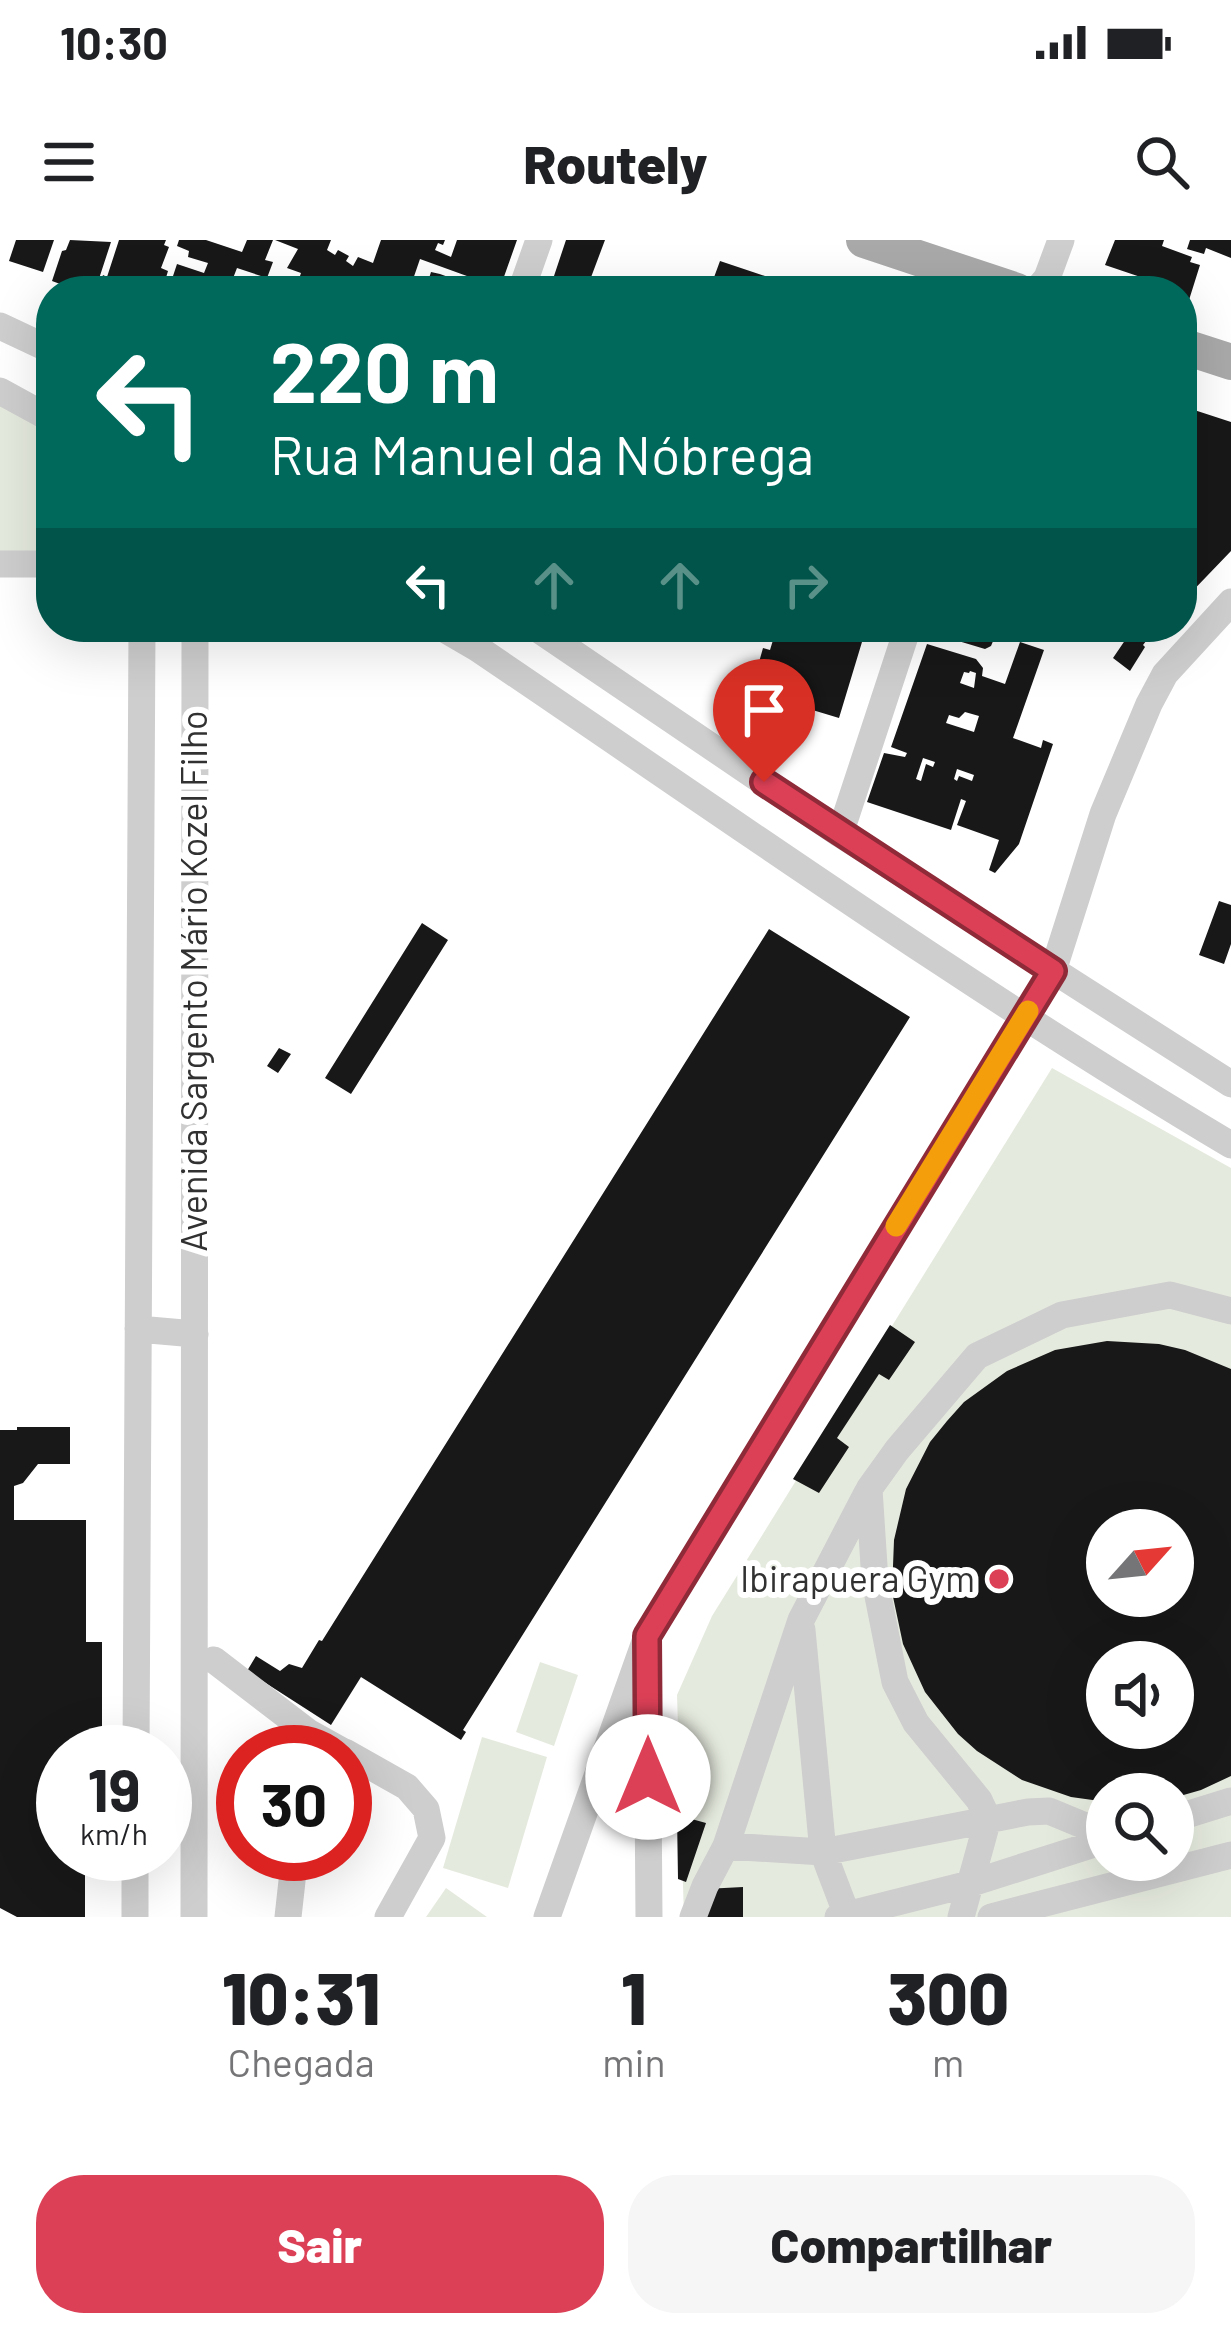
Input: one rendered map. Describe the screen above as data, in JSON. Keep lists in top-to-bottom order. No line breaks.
{"streets":{"street":["Avenida Sargento Mário Kozel Filho"]},"places":["Ibirapuera Gym"],"north":"top right","page":{"status":"10:30","header":"Routely","turn":["220 m","Rua Manuel da Nóbrega"],"speed":"19 km/h","limit":"30","eta":["10:31","Chegada","1","min","300","m"],"buttons":["Sair","Compartilhar"]}}
